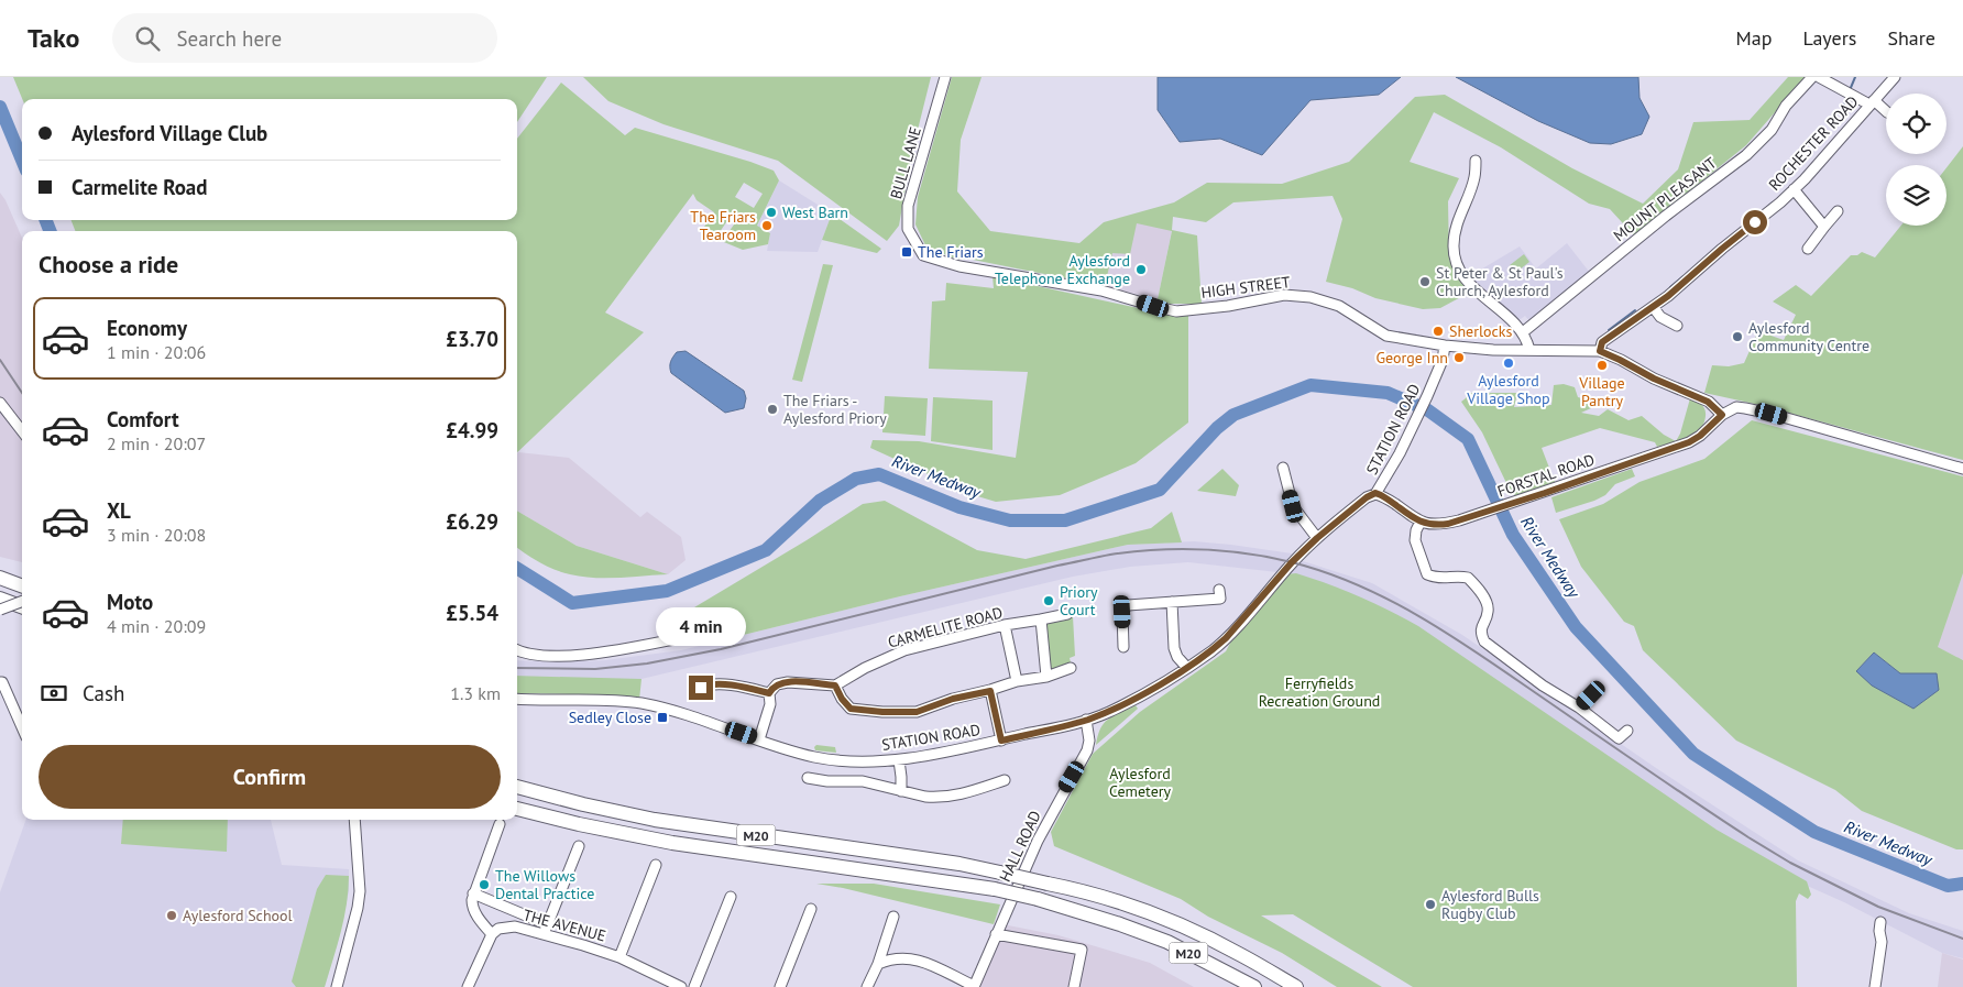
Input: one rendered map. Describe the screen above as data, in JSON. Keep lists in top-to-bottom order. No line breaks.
{"streets":{"highway":["M20"],"street":["ROCHESTER ROAD","BULL LANE","MOUNT PLEASANT","HIGH STREET","STATION ROAD","FORSTAL ROAD","CARMELITE ROAD","HALL ROAD","THE AVENUE"]},"crossings":[["ROCHESTER ROAD","HIGH STREET"],["BULL LANE","HIGH STREET"],["HIGH STREET","STATION ROAD"],["STATION ROAD","HALL ROAD"]],"water":["River Medway"],"parks":["Ferryfields Recreation Ground","Aylesford Cemetery"],"places":{"other":["West Barn","The Friars Tearoom","Aylesford Telephone Exchange","St Peter & St Paul's Church, Aylesford","Sherlocks","Aylesford Community Centre","George Inn","Aylesford Village Shop","Village Pantry","The Friars - Aylesford Priory","Priory Court","The Willows Dental Practice","Aylesford Bulls Rugby Club","Aylesford School"],"transit":["The Friars","Sedley Close"]},"page":{"header":"Tako","search":"Search here","nav":["Map","Layers","Share"],"banner":["Aylesford Village Club","Carmelite Road"],"heading":"Choose a ride","list":[{"name":"Economy","note":"1 min · 20:06","value":"£3.70"},{"name":"Comfort","note":"2 min · 20:07","value":"£4.99"},{"name":"XL","note":"3 min · 20:08","value":"£6.29"},{"name":"Moto","note":"4 min · 20:09","value":"£5.54"}],"bubble":"4 min","pay":["Cash","1.3 km"],"buttons":"Confirm"}}
